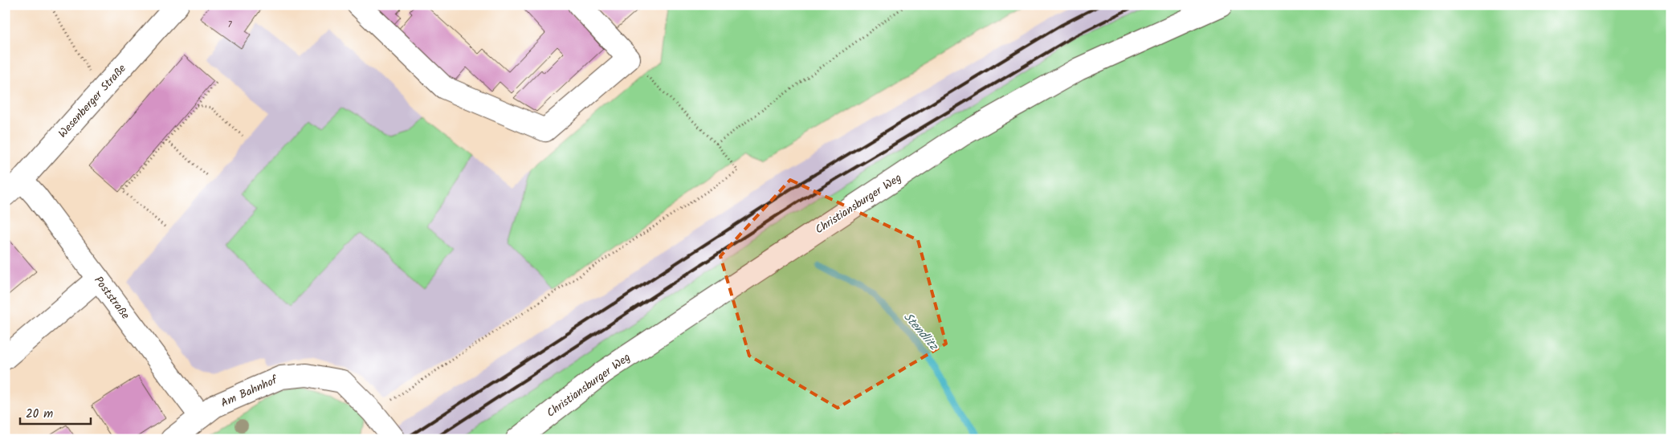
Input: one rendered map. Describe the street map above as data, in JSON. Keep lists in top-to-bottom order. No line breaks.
{"streets":{"street":["Wesenberger Straße","Christiansburger Weg","Poststraße","Am Bahnhof"]},"crossings":[["Wesenberger Straße","Poststraße"],["Poststraße","Am Bahnhof"]],"water":["Stendlitz"],"house_numbers":["7"],"scale_bar":"20 m"}
